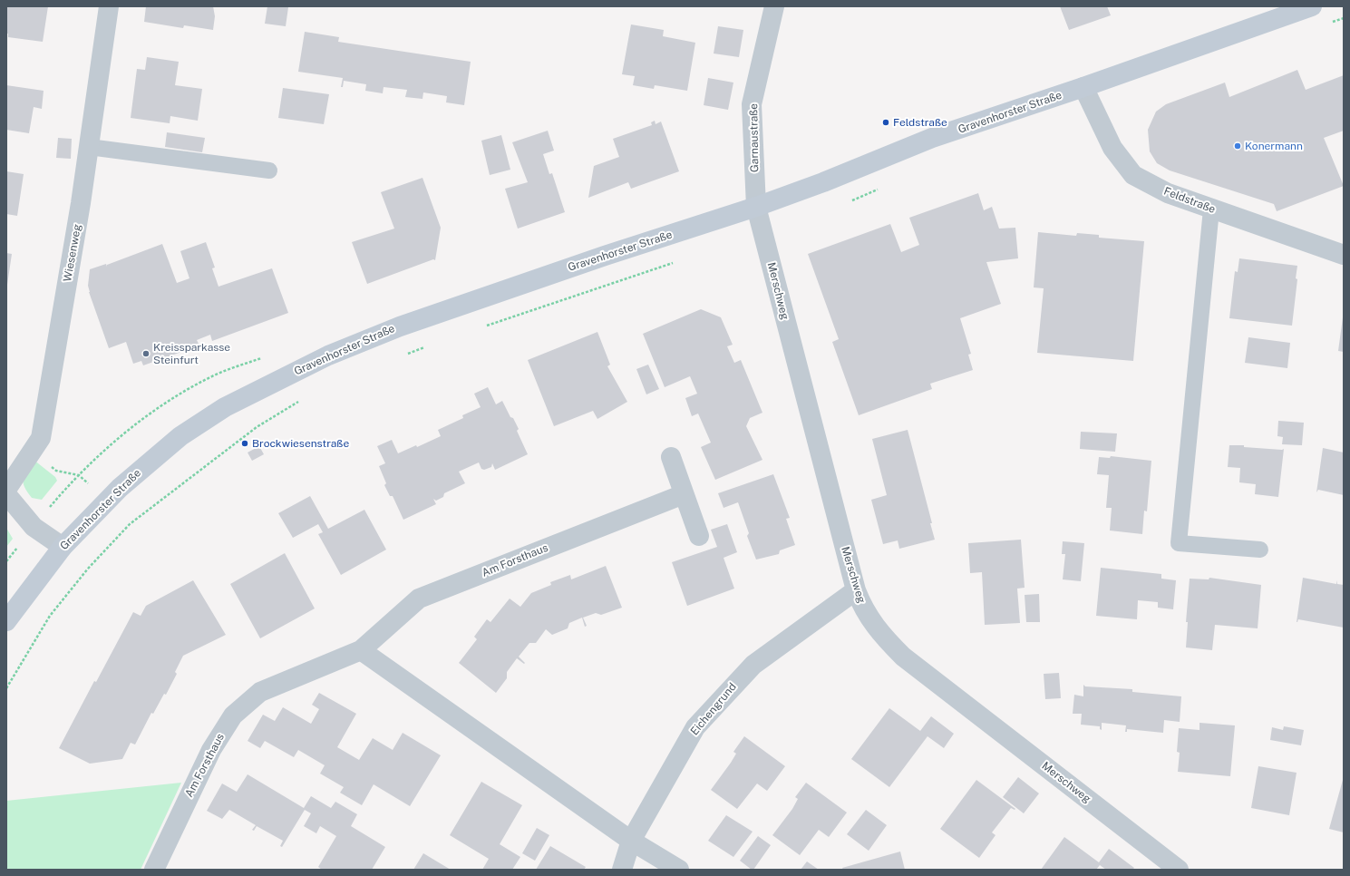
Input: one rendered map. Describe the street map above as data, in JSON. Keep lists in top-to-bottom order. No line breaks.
{"streets":{"main road":["Gravenhorster Straße"],"street":["Garnaustraße","Feldstraße","Wiesenweg","Merschweg","Am Forsthaus","Eichengrund"]},"crossings":[["Gravenhorster Straße","Garnaustraße"],["Gravenhorster Straße","Feldstraße"],["Gravenhorster Straße","Merschweg"],["Garnaustraße","Merschweg"],["Merschweg","Eichengrund"]],"places":["Feldstraße","Konermann","Kreissparkasse Steinfurt","Brockwiesenstraße"]}
